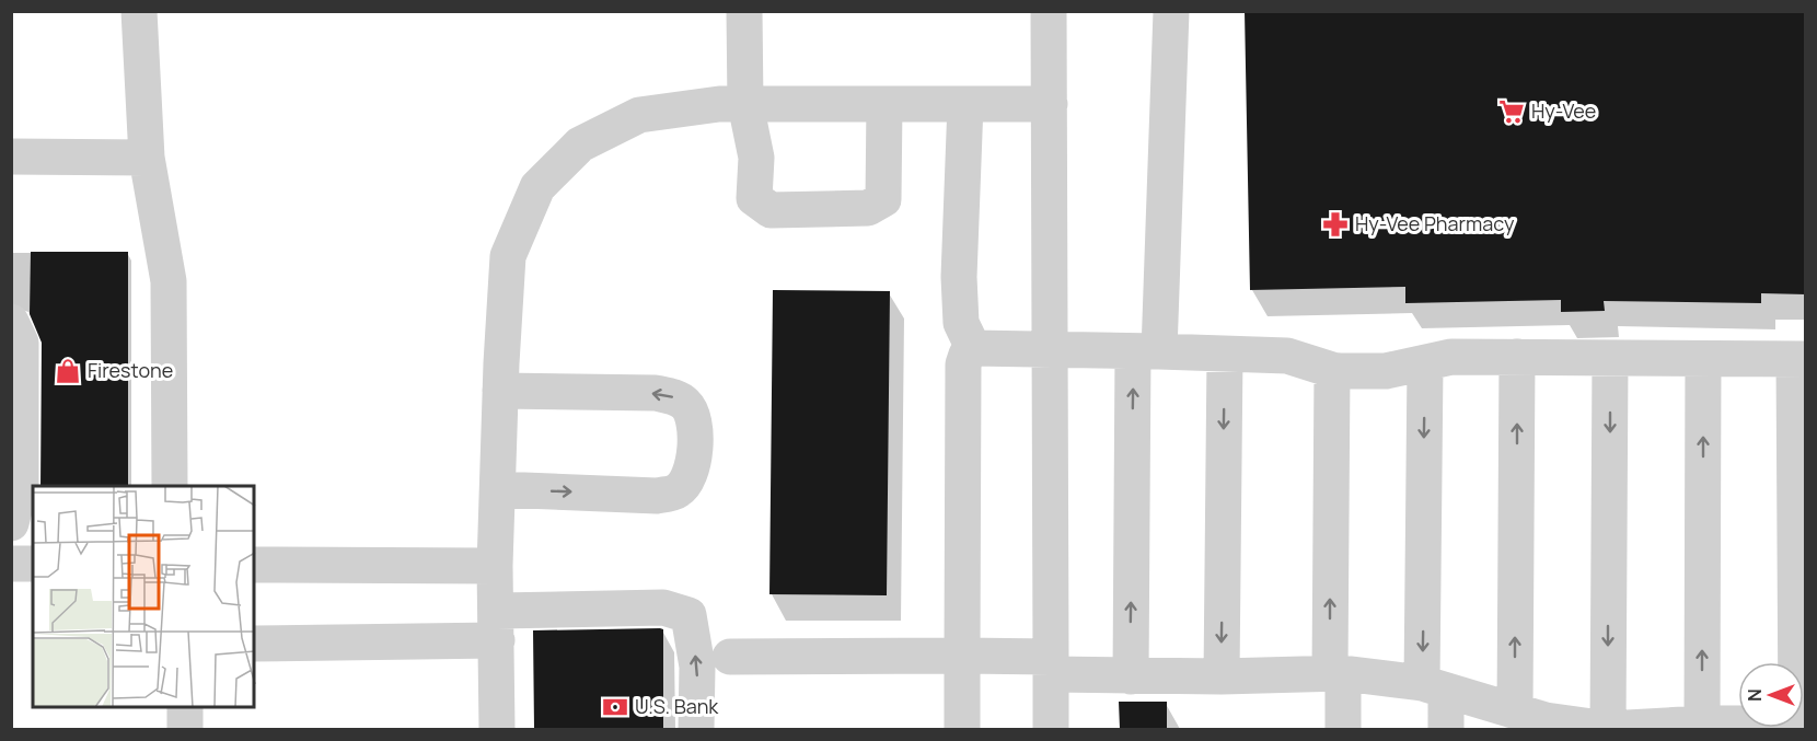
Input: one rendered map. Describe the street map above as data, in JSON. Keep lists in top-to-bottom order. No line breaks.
{"places":{"supermarket":["Hy-Vee"],"pharmacy":["Hy-Vee Pharmacy"],"shop":["Firestone"],"bank":["U.S. Bank"]},"north":"left"}
